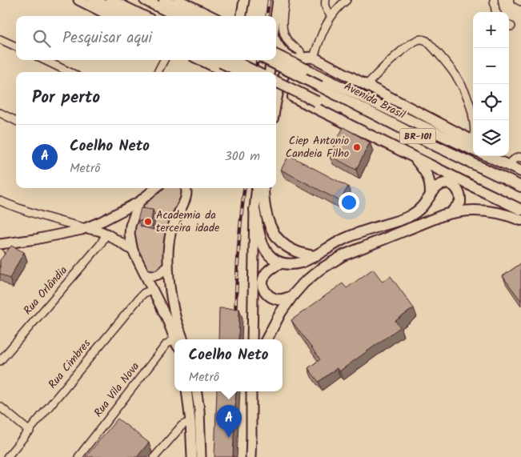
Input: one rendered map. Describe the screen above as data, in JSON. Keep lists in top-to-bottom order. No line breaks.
{"streets":{"highway":["Avenida Brasil","BR-101"],"street":["Rua Orlândia","Rua Cimbres","Rua Vila Nova"]},"places":["Ciep Antonio Candeia Filho","Academia da terceira idade"],"page":{"map_buttons":["+","−"],"search":"Pesquisar aqui","heading":"Por perto","list":[{"mark":"A","name":"Coelho Neto","note":"Metrô","value":"300 m"}],"popup":["Coelho Neto","Metrô"],"pins":"A"}}
